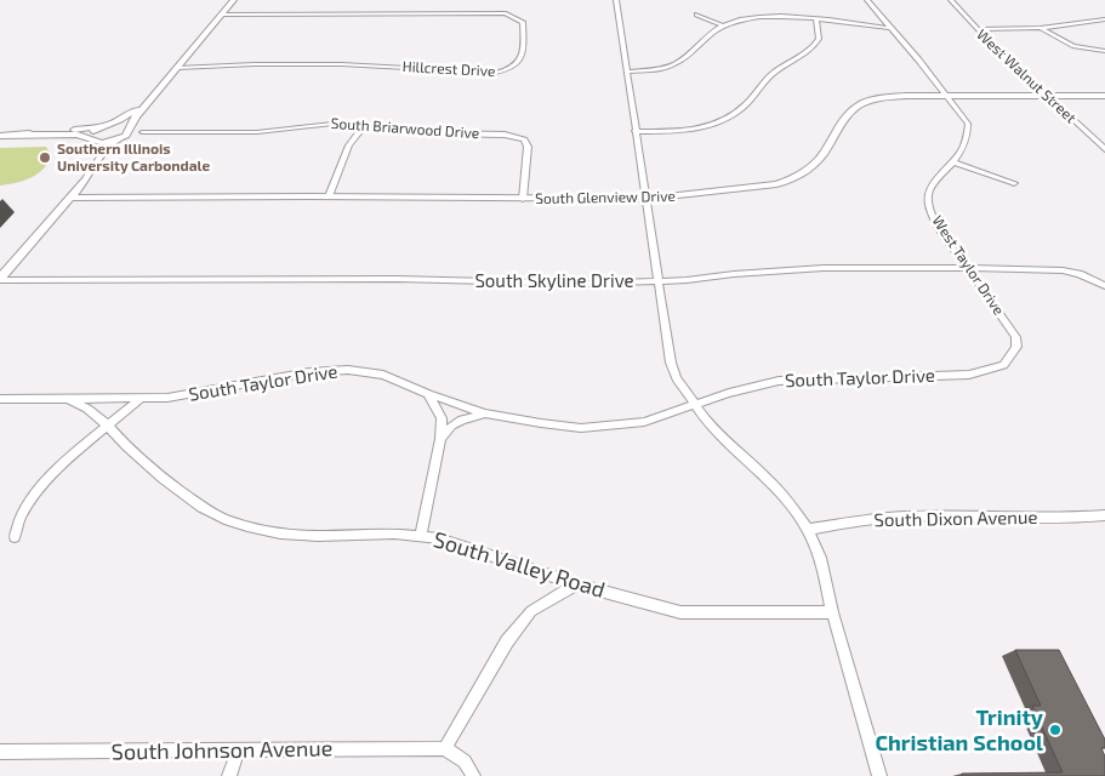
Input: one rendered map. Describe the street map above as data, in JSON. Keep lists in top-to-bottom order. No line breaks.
{"streets":{"street":["Hillcrest Drive","West Walnut Street","South Briarwood Drive","South Glenview Drive","West Taylor Drive","South Skyline Drive","South Taylor Drive","South Dixon Avenue","South Valley Road","South Johnson Avenue"]},"crossings":[["West Walnut Street","South Glenview Drive"],["South Briarwood Drive","South Glenview Drive"],["South Glenview Drive","West Taylor Drive"],["West Taylor Drive","South Skyline Drive"],["West Taylor Drive","South Taylor Drive"],["South Taylor Drive","South Valley Road"]],"places":["Southern Illinois University Carbondale","Trinity Christian School"]}
